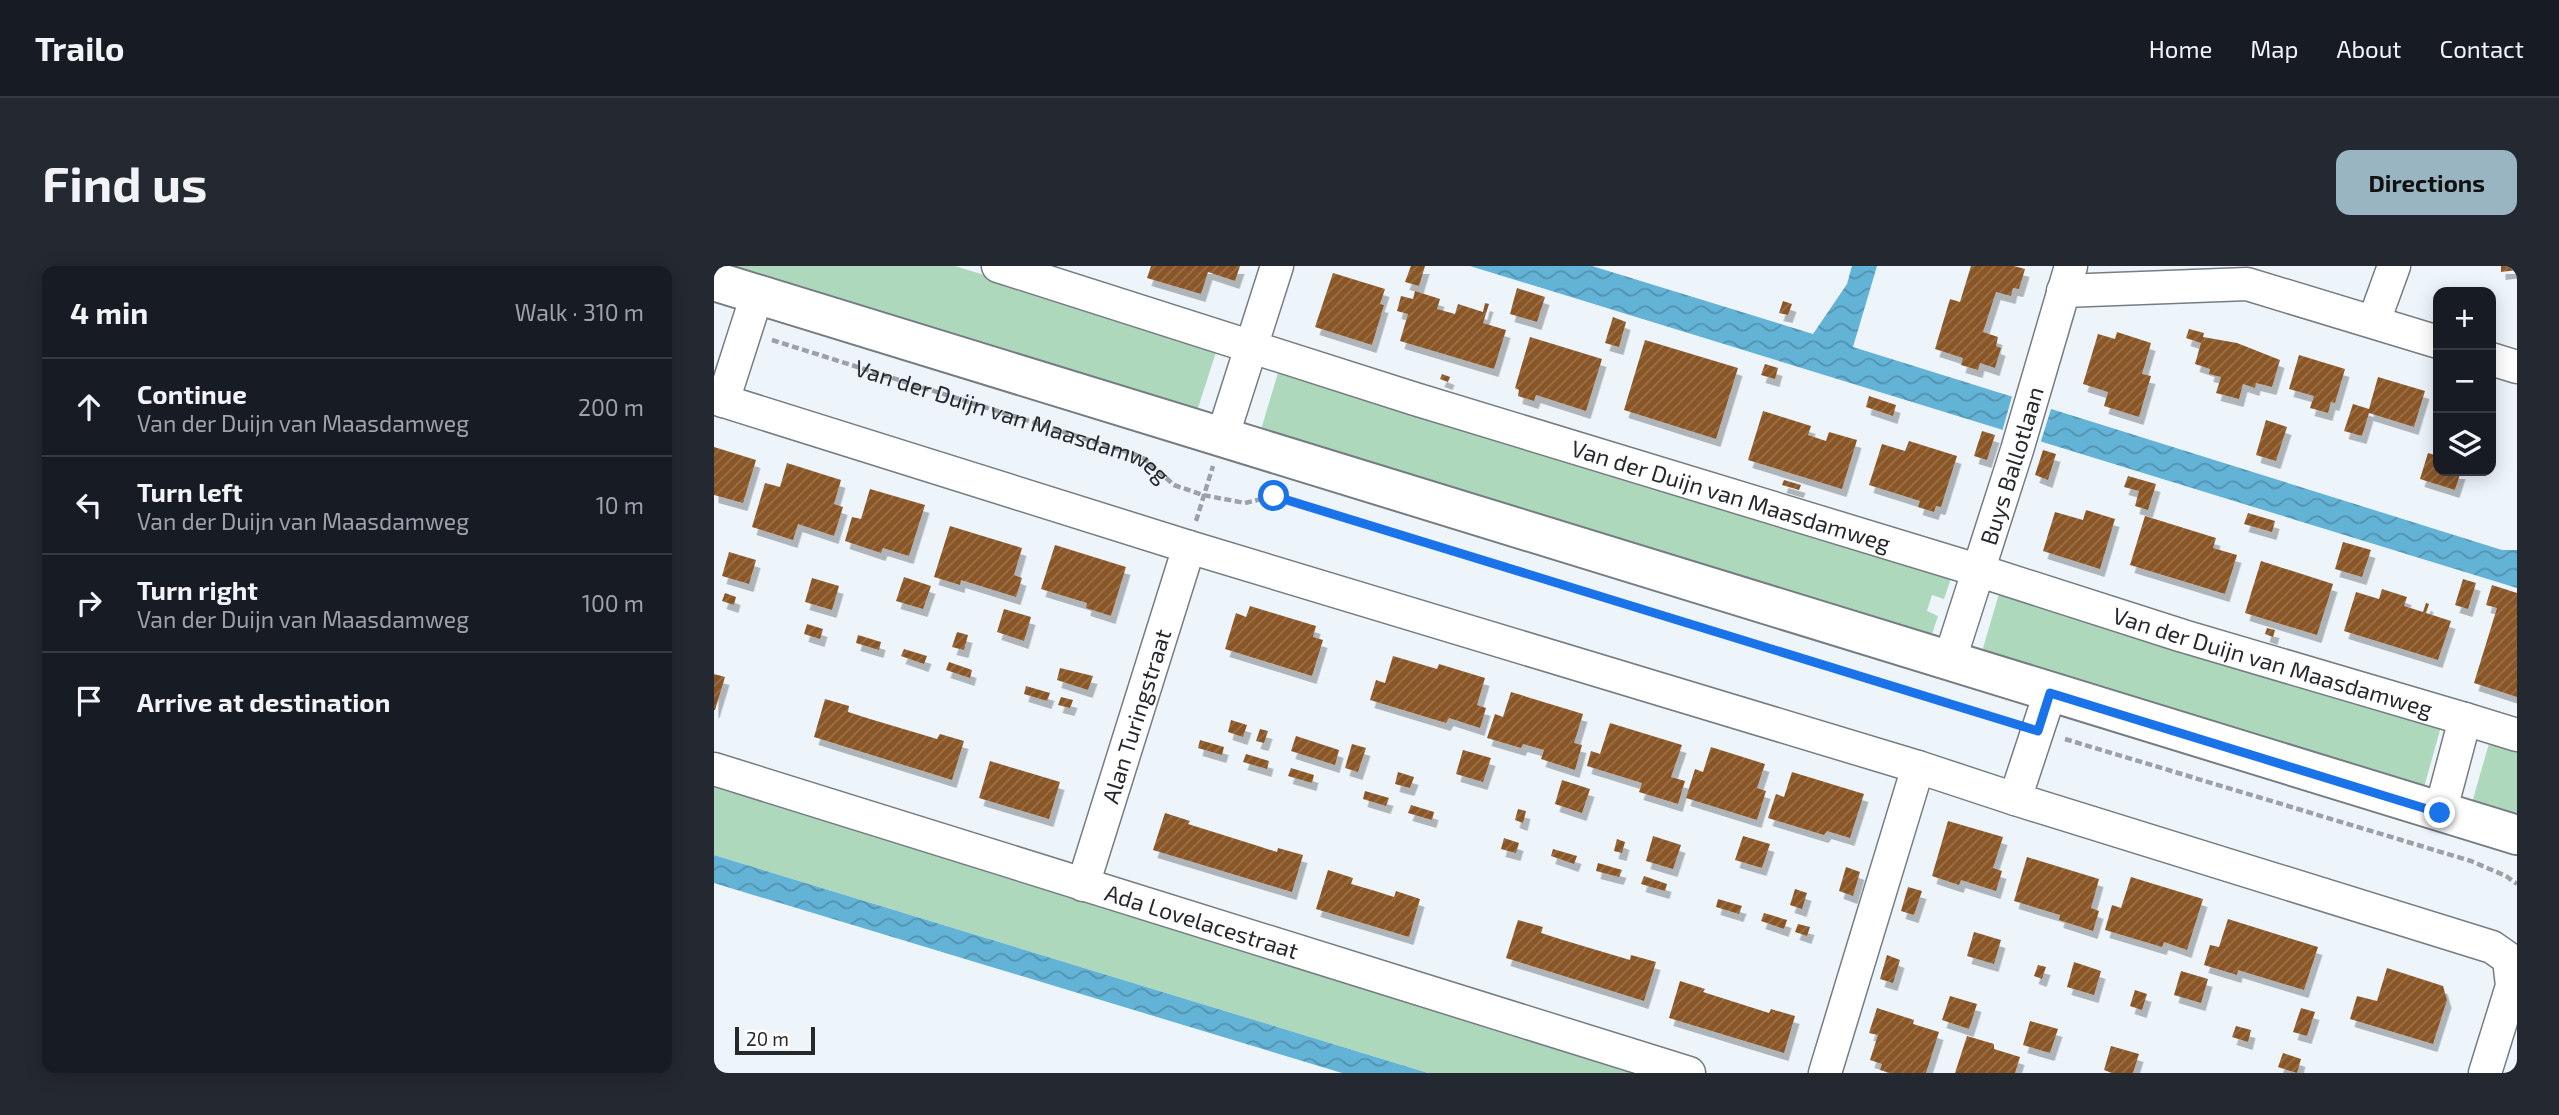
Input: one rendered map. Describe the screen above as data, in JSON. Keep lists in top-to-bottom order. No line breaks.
{"streets":{"street":["Van der Duijn van Maasdamweg","Buys Ballotlaan","Alan Turingstraat","Ada Lovelacestraat"]},"crossings":[["Van der Duijn van Maasdamweg","Buys Ballotlaan"],["Alan Turingstraat","Ada Lovelacestraat"]],"scale_bar":"20 m","page":{"header":"Trailo","nav":["Home","Map","About","Contact"],"buttons":"Directions","title":"Find us","heading":["4 min","Walk · 310 m"],"map_buttons":["+","−"],"list":[["Continue","Van der Duijn van Maasdamweg","200 m"],["Turn left","Van der Duijn van Maasdamweg","10 m"],["Turn right","Van der Duijn van Maasdamweg","100 m"],"Arrive at destination"],"scale":"20 m"}}
